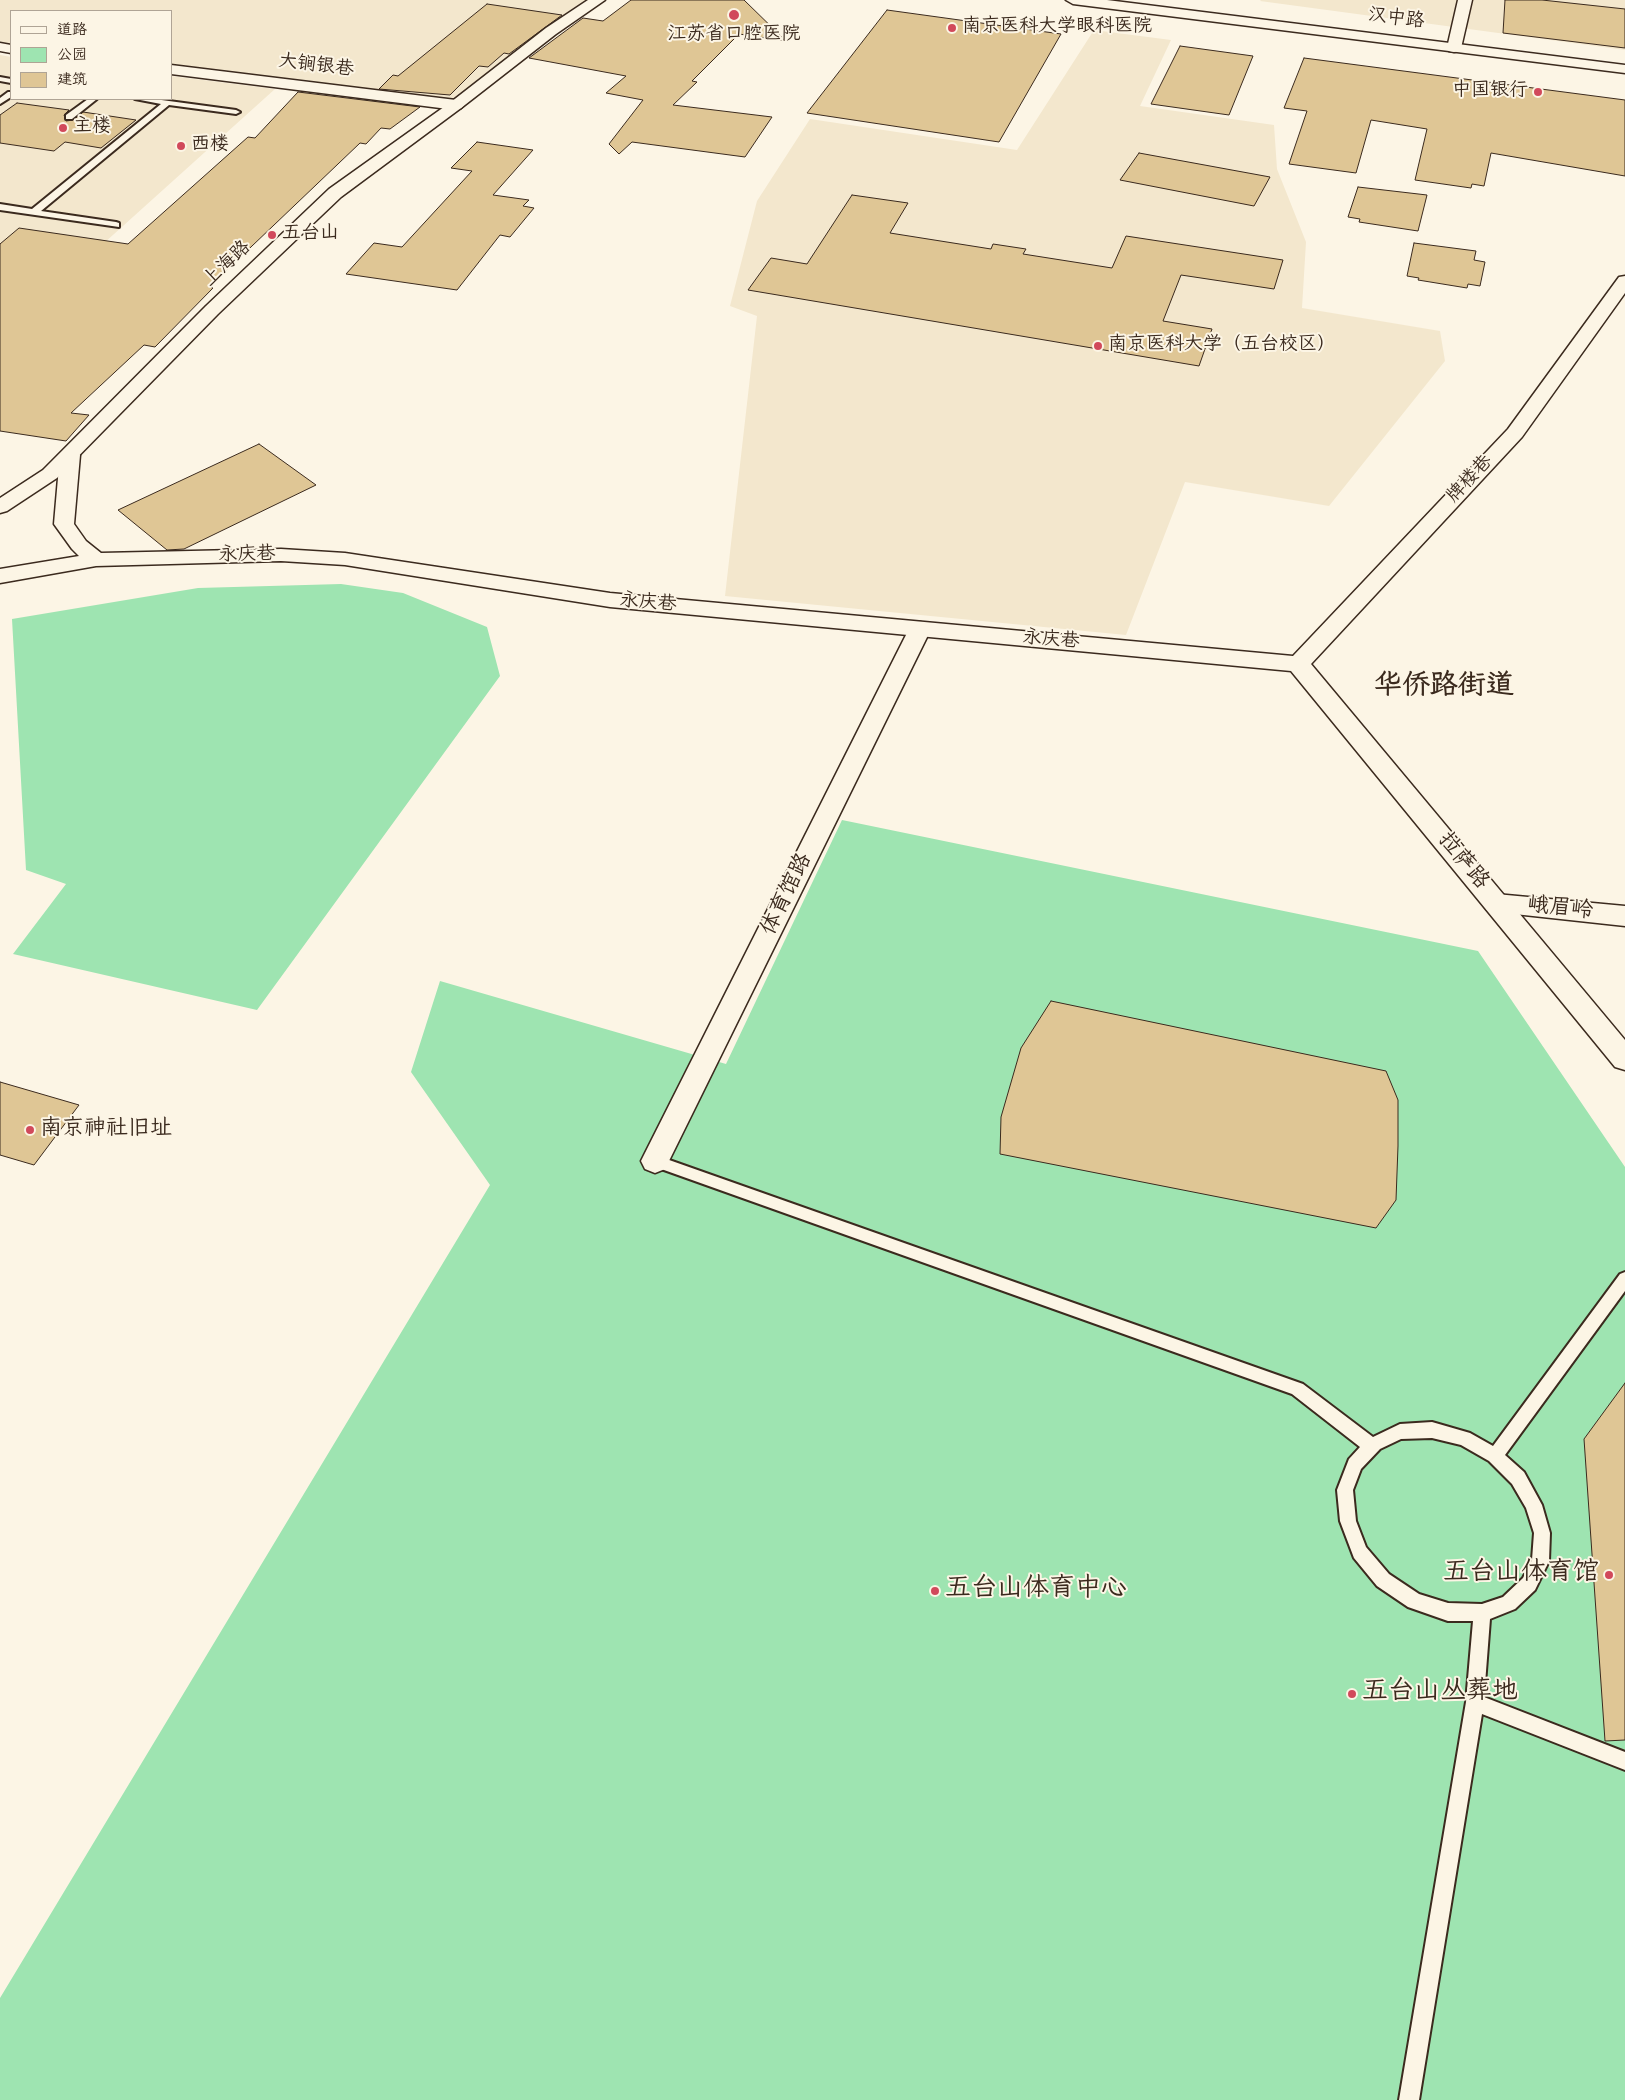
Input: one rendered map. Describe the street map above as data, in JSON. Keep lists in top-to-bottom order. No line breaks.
{"streets":{"street":["汉中路","大锏银巷","上海路","牌楼巷","永庆巷","拉萨路","体育馆路","峨眉岭"]},"crossings":[["大锏银巷","上海路"],["牌楼巷","永庆巷"],["牌楼巷","拉萨路"],["永庆巷","拉萨路"],["永庆巷","体育馆路"],["拉萨路","峨眉岭"]],"districts":["华侨路街道"],"places":["江苏省口腔医院","南京医科大学眼科医院","中国银行","主楼","西楼","五台山","南京医科大学（五台校区）","南京神社旧址","五台山体育馆","五台山体育中心","五台山丛葬地"],"legend":["道路","公园","建筑"]}
